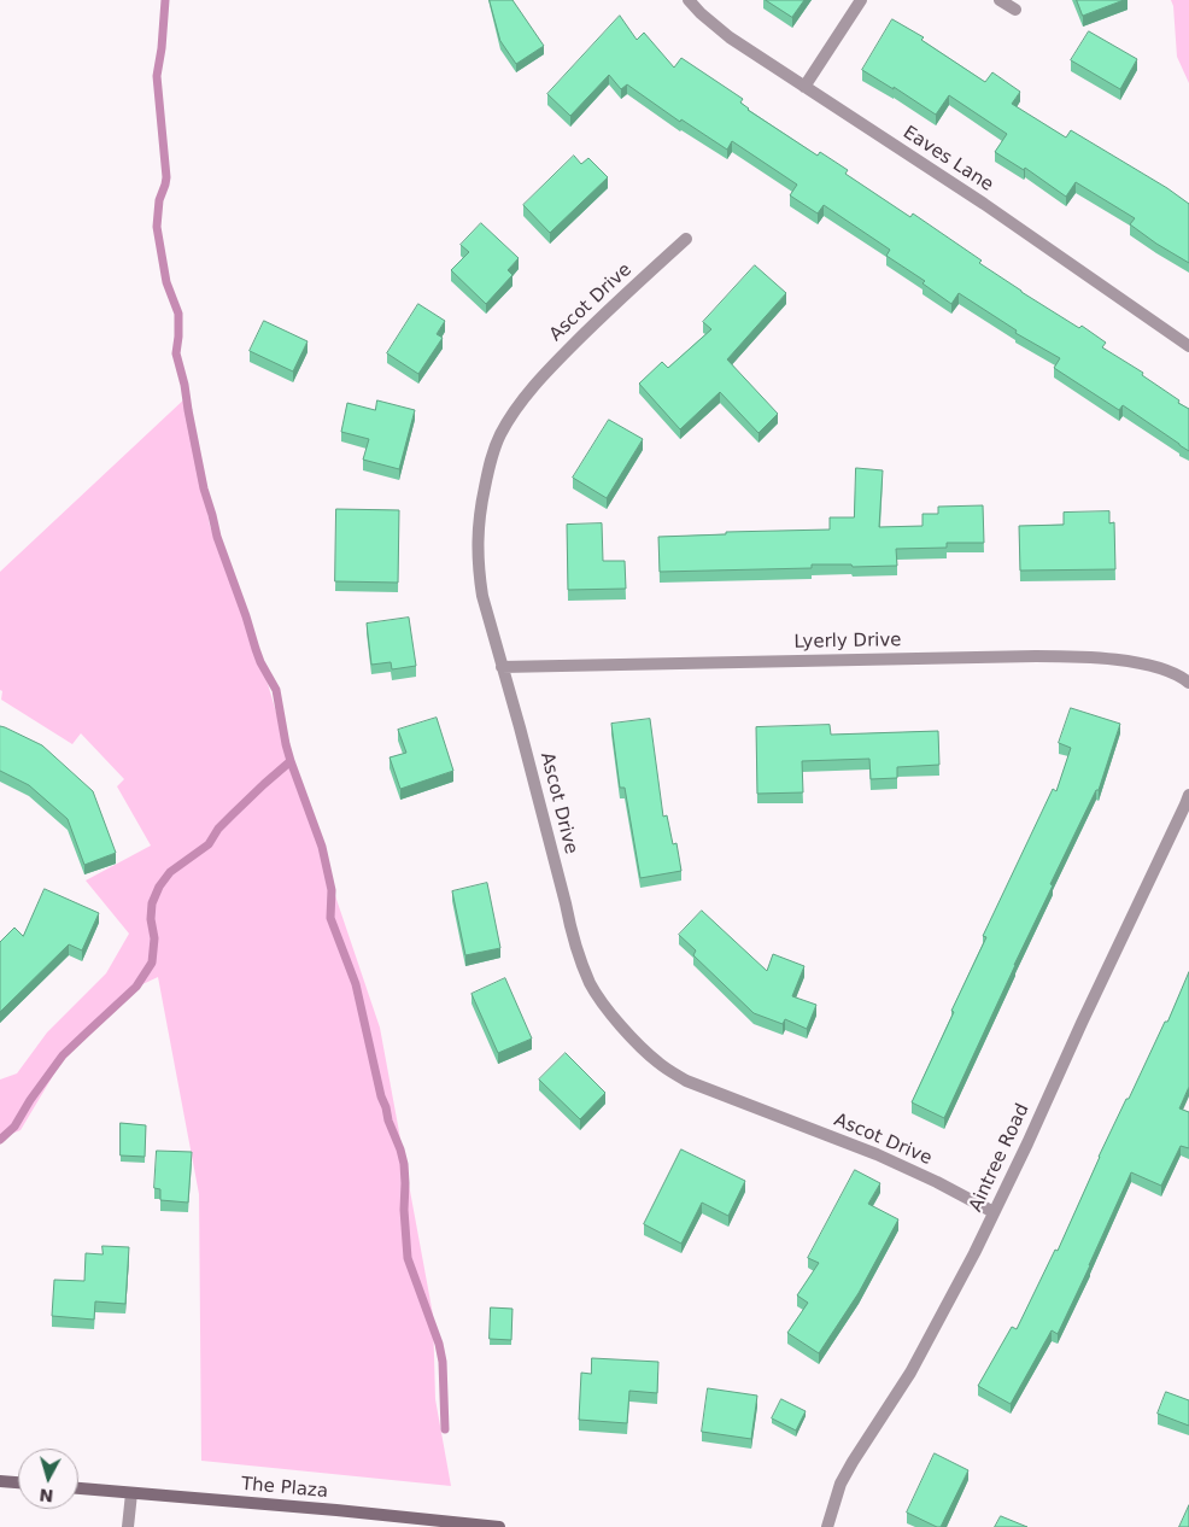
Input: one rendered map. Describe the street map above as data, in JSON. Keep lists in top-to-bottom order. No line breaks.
{"streets":{"main road":["The Plaza"],"street":["Eaves Lane","Ascot Drive","Lyerly Drive","Aintree Road"]},"crossings":[["Ascot Drive","Lyerly Drive"],["Ascot Drive","Aintree Road"]],"north":"bottom"}
